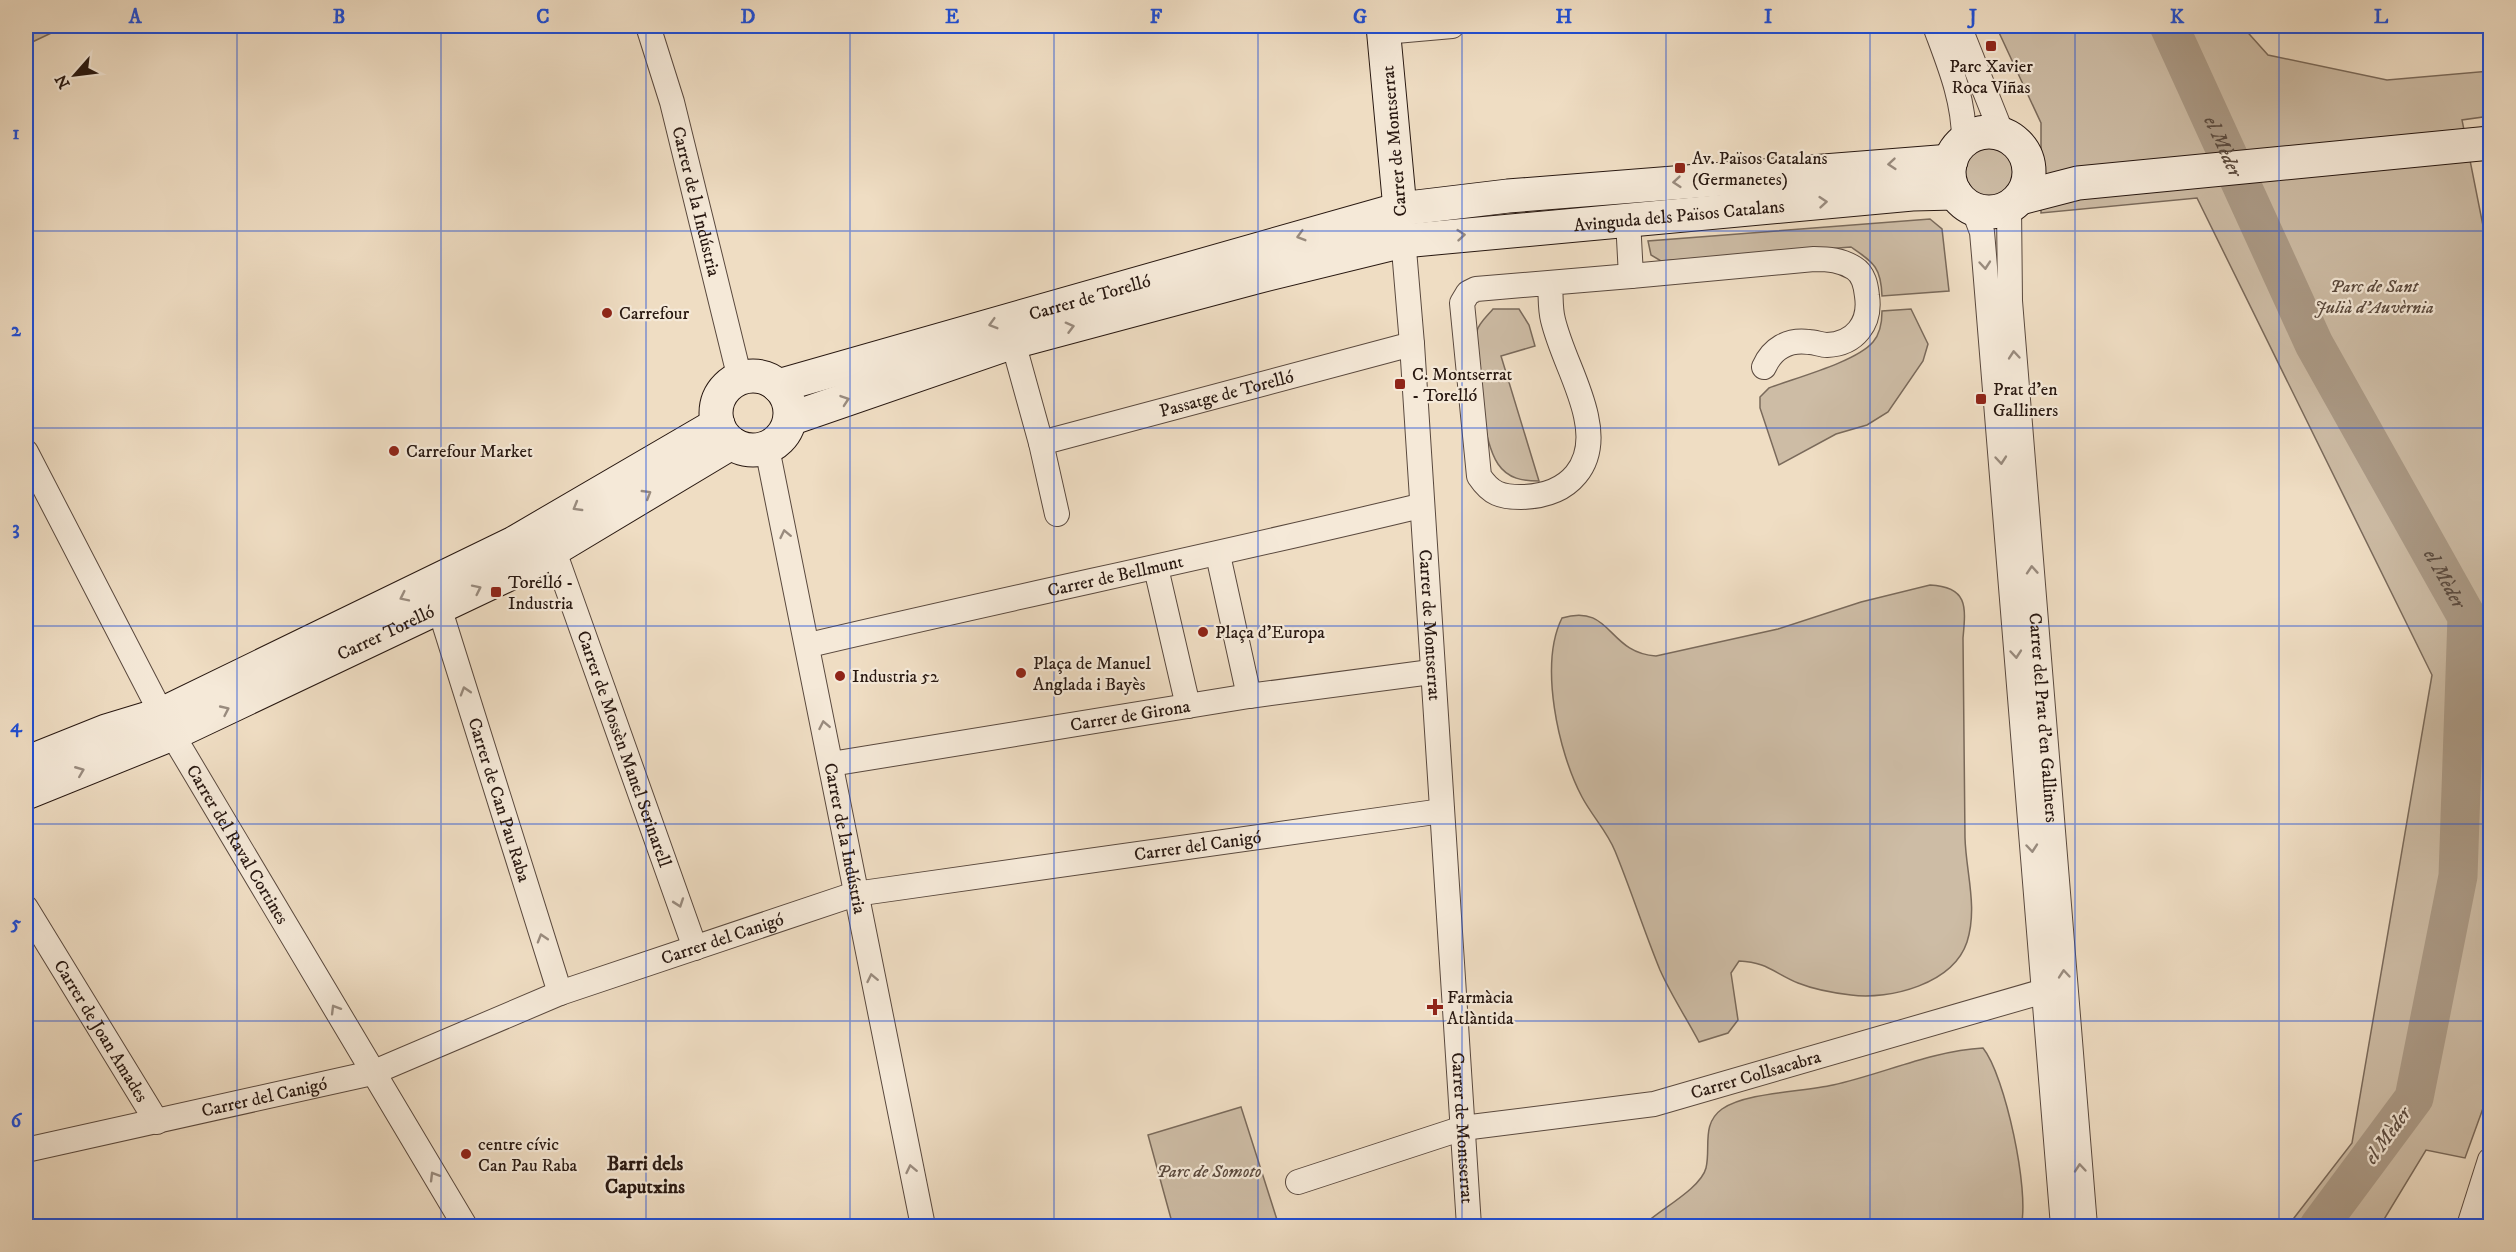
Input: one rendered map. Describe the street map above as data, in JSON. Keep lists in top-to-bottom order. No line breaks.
{"streets":{"street":["Carrer de Montserrat","Carrer de la Indústria","Avinguda dels Països Catalans","Carrer de Torelló","Passatge de Torelló","Carrer de Bellmunt","Carrer Torelló","Carrer de Girona","Carrer del Prat d'en Galliners","Carrer de Mossèn Manel Serinarell","Carrer de Can Pau Raba","Carrer del Raval Cortines","Carrer del Canigó","Carrer de Joan Amades","Carrer Collsacabra"]},"crossings":[["Carrer de Montserrat","Avinguda dels Països Catalans"],["Carrer de Montserrat","Carrer de Torelló"],["Carrer de Montserrat","Passatge de Torelló"],["Carrer de Montserrat","Carrer de Bellmunt"],["Carrer de Montserrat","Carrer de Girona"],["Carrer de Montserrat","Carrer del Canigó"],["Carrer de Montserrat","Carrer Collsacabra"],["Carrer de la Indústria","Carrer de Torelló"],["Carrer de la Indústria","Carrer de Bellmunt"],["Carrer de la Indústria","Carrer Torelló"],["Carrer de la Indústria","Carrer de Girona"],["Carrer de la Indústria","Carrer del Canigó"],["Avinguda dels Països Catalans","Carrer de Torelló"],["Avinguda dels Països Catalans","Carrer del Prat d'en Galliners"],["Carrer de Torelló","Carrer Torelló"],["Carrer Torelló","Carrer de Mossèn Manel Serinarell"],["Carrer Torelló","Carrer de Can Pau Raba"],["Carrer Torelló","Carrer del Raval Cortines"],["Carrer del Prat d'en Galliners","Carrer Collsacabra"],["Carrer de Mossèn Manel Serinarell","Carrer del Canigó"],["Carrer de Can Pau Raba","Carrer del Canigó"],["Carrer del Raval Cortines","Carrer del Canigó"],["Carrer del Canigó","Carrer de Joan Amades"]],"one_way":["Carrer de la Indústria","Carrer de Mossèn Manel Serinarell","Carrer de Can Pau Raba","Carrer del Raval Cortines"],"districts":["Barri dels Caputxins"],"water":["el Mèder"],"parks":["Parc de Sant Julià d'Auvèrnia","Parc de Somoto"],"places":{"transit":["Parc Xavier Roca Viñas","Av. Països Catalans (Germanetes)","C. Montserrat - Torelló","Prat d'en Galliners","Torelló - Industria"],"other":["Carrefour","Carrefour Market","Plaça d'Europa","Plaça de Manuel Anglada i Bayès","Industria 52","centre cívic Can Pau Raba"],"health":["Farmàcia Atlàntida"]},"north":"bottom left","grid":{"columns":["A","B","C","D","E","F","G","H","I","J","K","L"],"rows":["1","2","3","4","5","6"]}}
